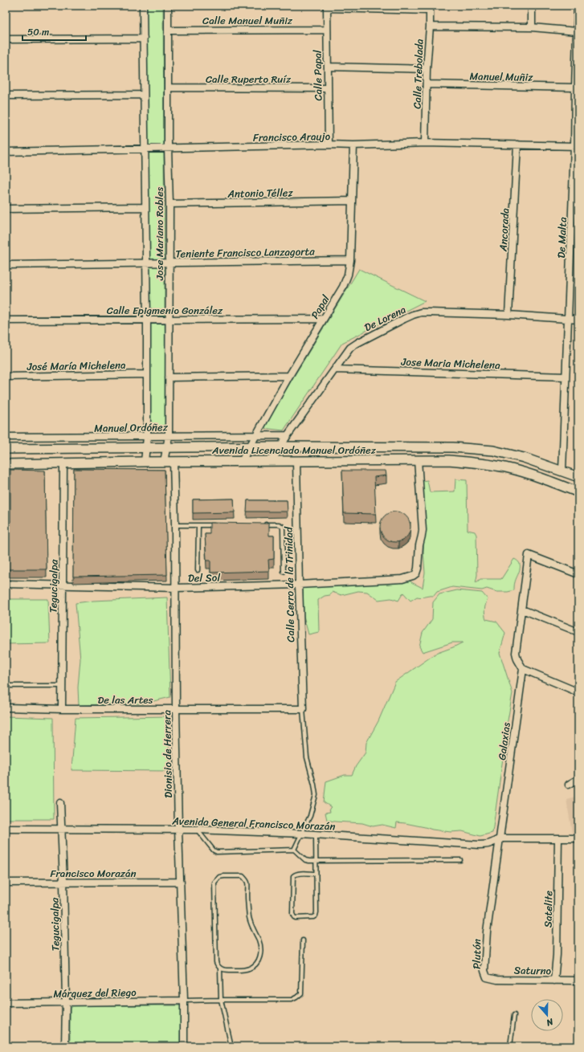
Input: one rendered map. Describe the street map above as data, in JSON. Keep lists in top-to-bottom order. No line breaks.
{"streets":{"main road":["Avenida Licenciado Manuel Ordóñez"],"street":["Calle Manuel Muñiz","Calle Trebolada","Calle Papal","Manuel Muñiz","Calle Ruperto Ruíz","Francisco Araujo","Antonio Téllez","Ancorada","Jose Mariano Robles","De Malta","Teniente Francisco Lanzagorta","Papal","Calle Epigmenio González","De Lorena","Jose Maria Michelena","José María Michelena","Manuel Ordóñez","Del Sol","Calle Cerro de la Trinidad","Tegucigalpa","De las Artes","Galaxias","Dionisio de Herrera","Avenida General Francisco Morazán","Francisco Morazán","Satelite","Plutón","Saturno","Márquez del Riego"]},"crossings":[["Calle Manuel Muñiz","Calle Papal"],["Calle Manuel Muñiz","Jose Mariano Robles"],["Calle Trebolada","Manuel Muñiz"],["Calle Trebolada","Francisco Araujo"],["Calle Papal","Calle Ruperto Ruíz"],["Calle Papal","Francisco Araujo"],["Manuel Muñiz","De Malta"],["Calle Ruperto Ruíz","Jose Mariano Robles"],["Francisco Araujo","Ancorada"],["Francisco Araujo","Jose Mariano Robles"],["Francisco Araujo","De Malta"],["Francisco Araujo","Papal"],["Antonio Téllez","Jose Mariano Robles"],["Antonio Téllez","Papal"],["Ancorada","De Lorena"],["Jose Mariano Robles","Teniente Francisco Lanzagorta"],["Jose Mariano Robles","Calle Epigmenio González"],["Jose Mariano Robles","José María Michelena"],["Jose Mariano Robles","Manuel Ordóñez"],["Jose Mariano Robles","Avenida Licenciado Manuel Ordóñez"],["De Malta","De Lorena"],["De Malta","Jose Maria Michelena"],["De Malta","Avenida Licenciado Manuel Ordóñez"],["Teniente Francisco Lanzagorta","Papal"],["Papal","Calle Epigmenio González"],["Papal","Manuel Ordóñez"],["Papal","Avenida Licenciado Manuel Ordóñez"],["De Lorena","Jose Maria Michelena"],["De Lorena","Manuel Ordóñez"],["De Lorena","Avenida Licenciado Manuel Ordóñez"],["Avenida Licenciado Manuel Ordóñez","Del Sol"],["Avenida Licenciado Manuel Ordóñez","Calle Cerro de la Trinidad"],["Avenida Licenciado Manuel Ordóñez","Tegucigalpa"],["Avenida Licenciado Manuel Ordóñez","Dionisio de Herrera"],["Del Sol","Calle Cerro de la Trinidad"],["Del Sol","Tegucigalpa"],["Del Sol","Dionisio de Herrera"],["Calle Cerro de la Trinidad","De las Artes"],["Tegucigalpa","De las Artes"],["Tegucigalpa","Avenida General Francisco Morazán"],["Tegucigalpa","Francisco Morazán"],["Tegucigalpa","Márquez del Riego"],["De las Artes","Dionisio de Herrera"],["Galaxias","Avenida General Francisco Morazán"],["Galaxias","Plutón"],["Dionisio de Herrera","Avenida General Francisco Morazán"],["Dionisio de Herrera","Francisco Morazán"],["Dionisio de Herrera","Márquez del Riego"],["Satelite","Saturno"],["Plutón","Saturno"]],"scale_bar":"50 m","north":"bottom"}
